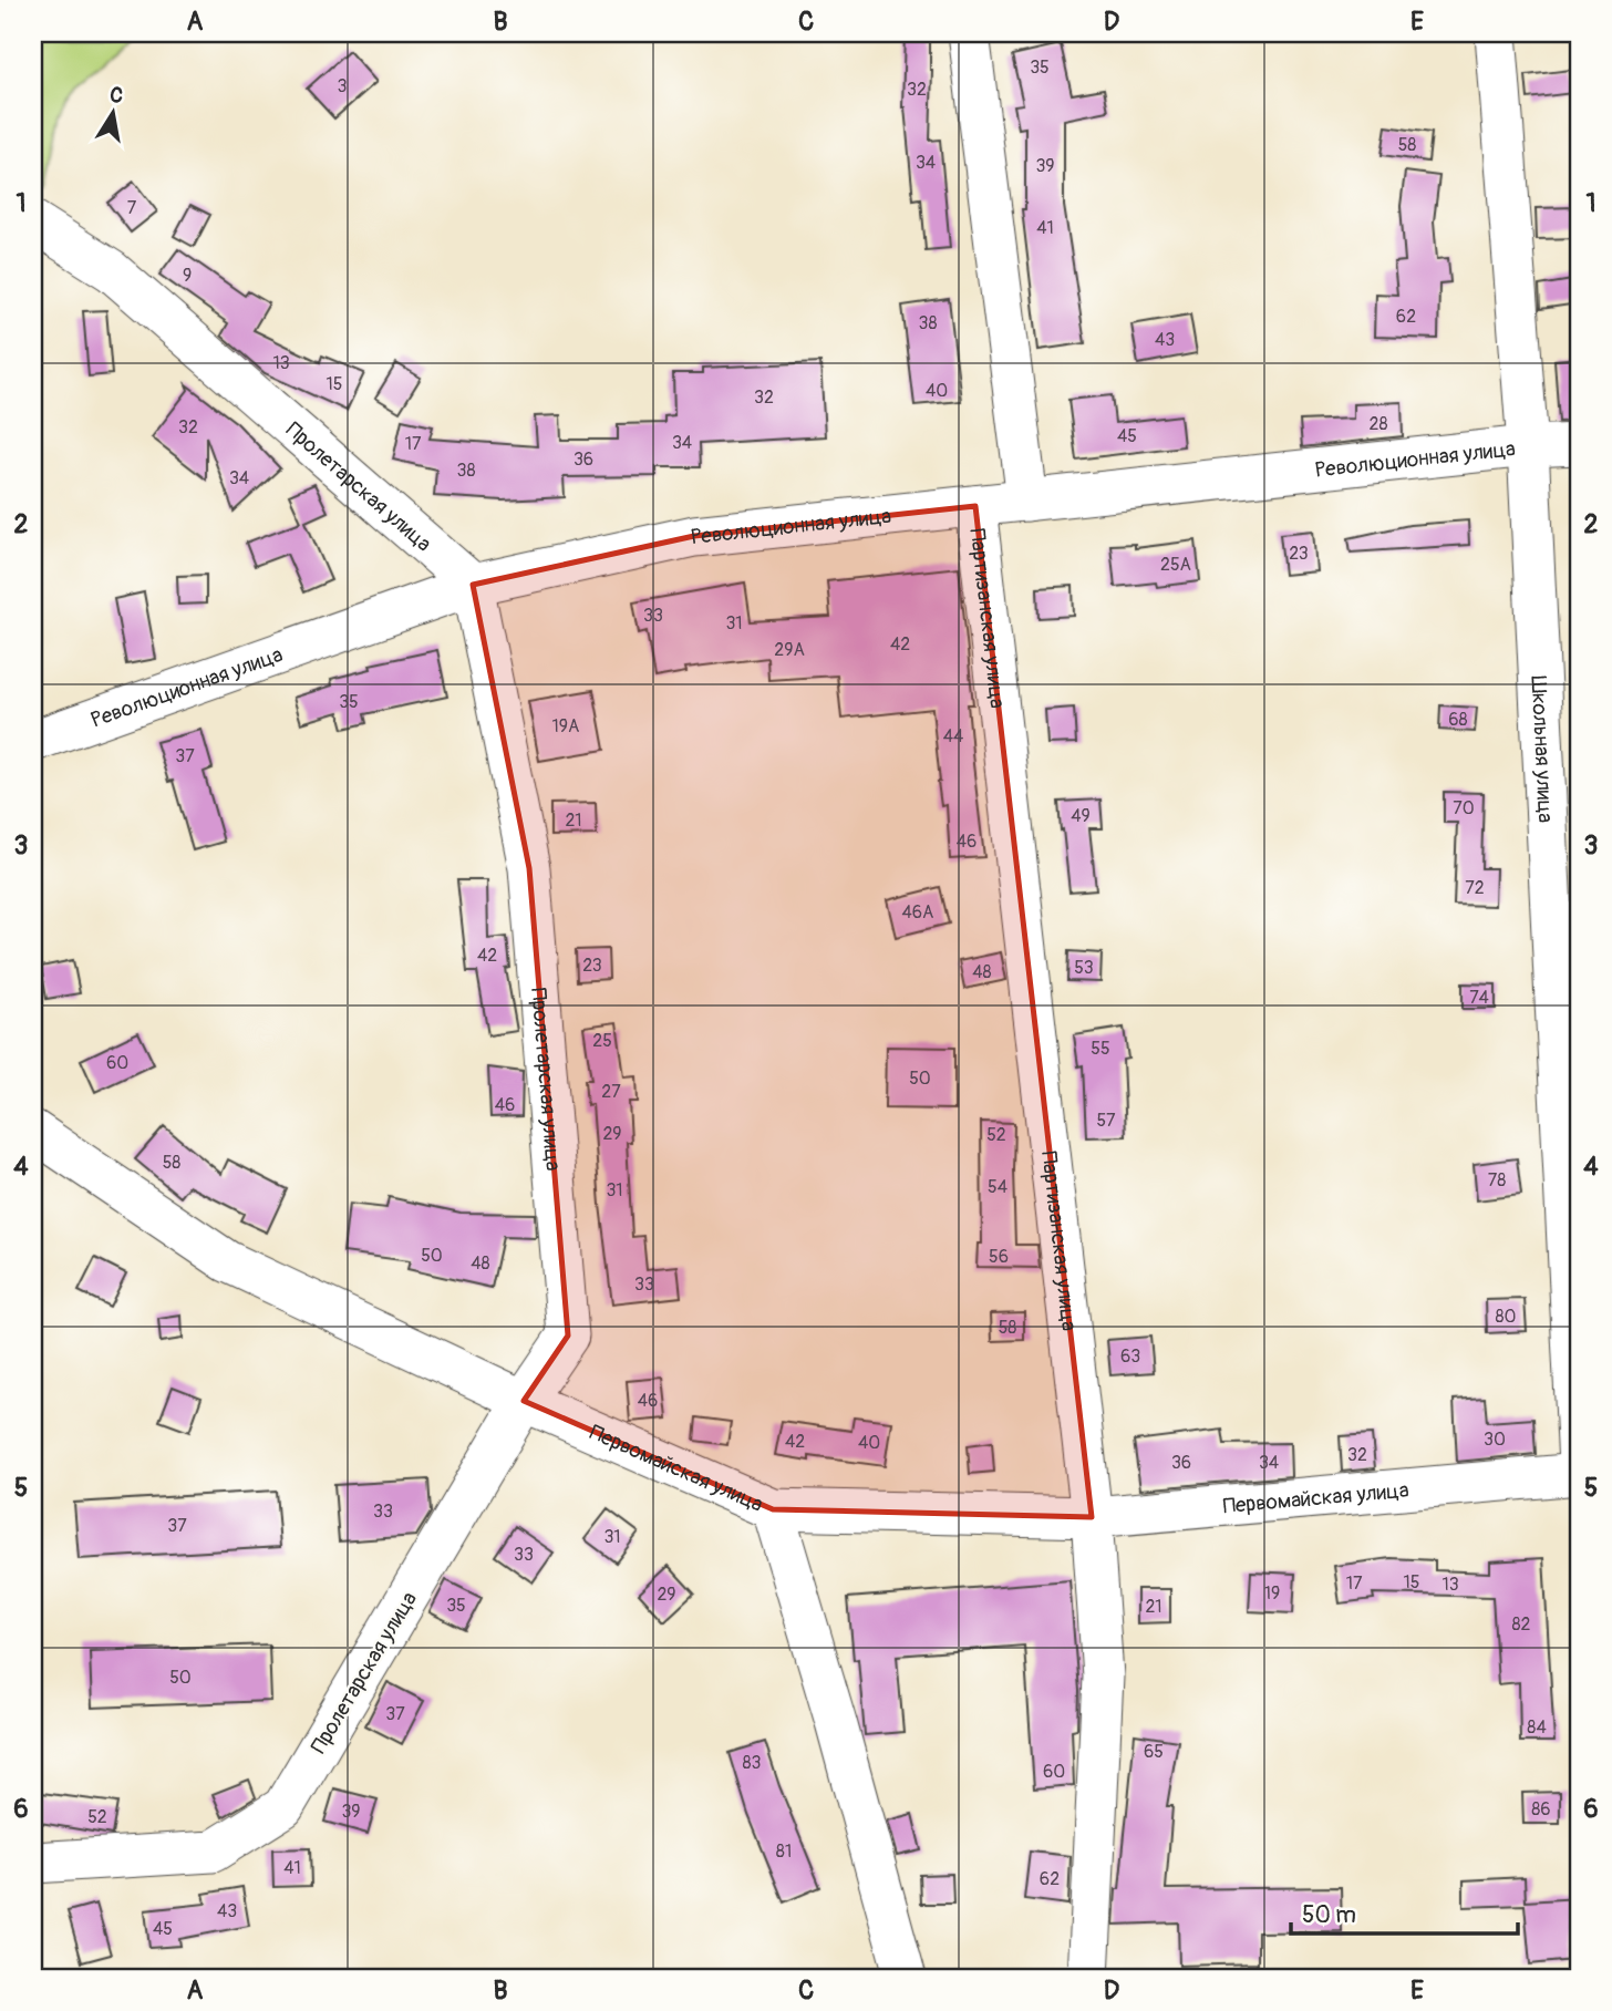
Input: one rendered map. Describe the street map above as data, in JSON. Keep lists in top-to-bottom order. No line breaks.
{"streets":{"street":["Революционная улица","Пролетарская улица","Партизанская улица","Школьная улица","Первомайская улица"]},"crossings":[["Революционная улица","Пролетарская улица"],["Революционная улица","Партизанская улица"],["Революционная улица","Школьная улица"],["Пролетарская улица","Первомайская улица"],["Партизанская улица","Первомайская улица"]],"house_numbers":["35","3","32","58","34","39","7","41","9","62","38","43","13","15","40","32","28","32","45","34","17","36","38","34","23","25А","33","31","42","29А","35","68","19А","44","37","70","49","21","46","72","46А","42","23","53","48","74","25","55","60","50","27","46","57","29","52","58","78","54","31","50","56","48","33","80","58","63","46","30","42","40","32","36","34","33","37","31","33","15","17","13","19","29","35","21","82","50","37","84","65","83","60","86","39","52","81","41","62","43","45"],"scale_bar":"50 m","north":"top","grid":{"columns":["A","B","C","D","E"],"rows":["1","2","3","4","5","6"]}}
